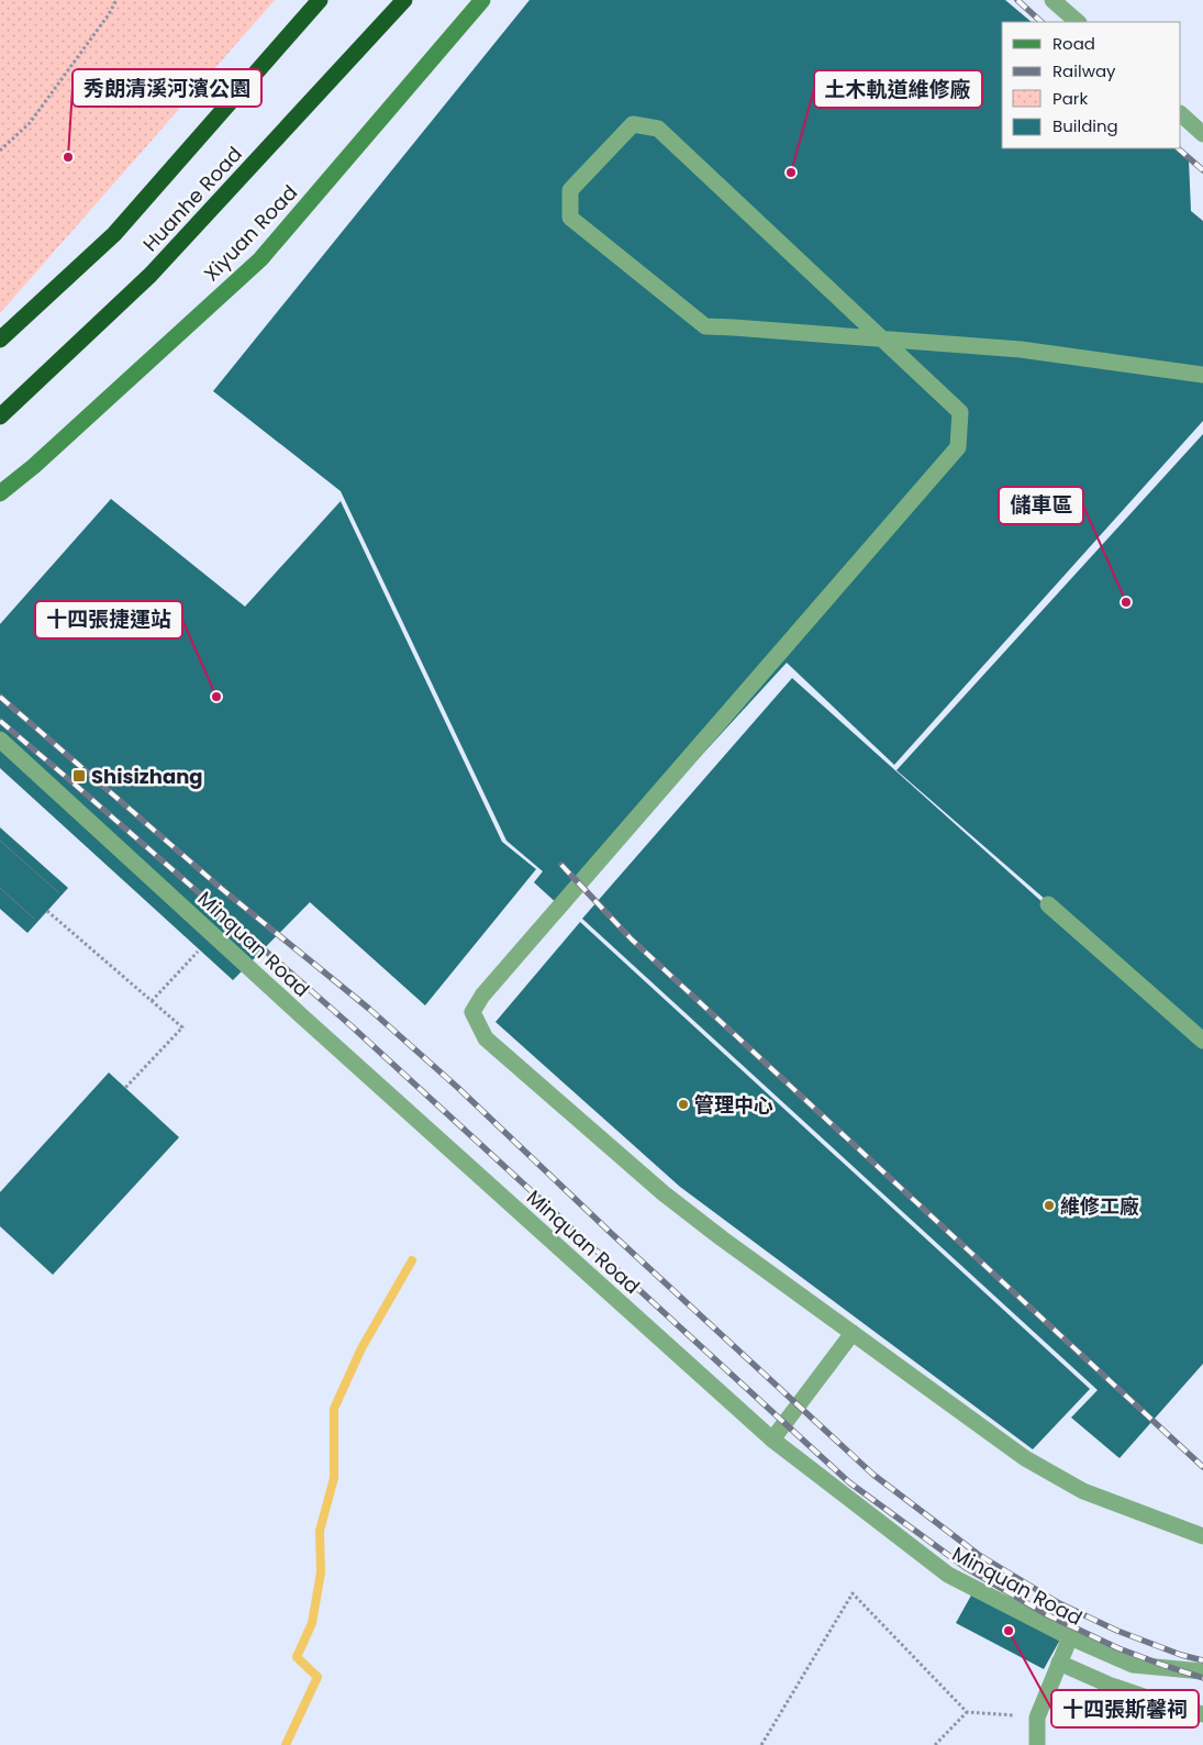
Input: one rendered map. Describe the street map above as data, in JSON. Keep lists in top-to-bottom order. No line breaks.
{"streets":{"highway":["Huanhe Road"],"street":["Xiyuan Road"],"lane":["Minquan Road"]},"places":{"other":["秀朗清溪河濱公園","土木軌道維修廠","儲車區","十四張捷運站","管理中心","維修工廠","十四張斯馨祠"],"transit":["Shisizhang"]},"legend":["Road","Railway","Park","Building"]}
